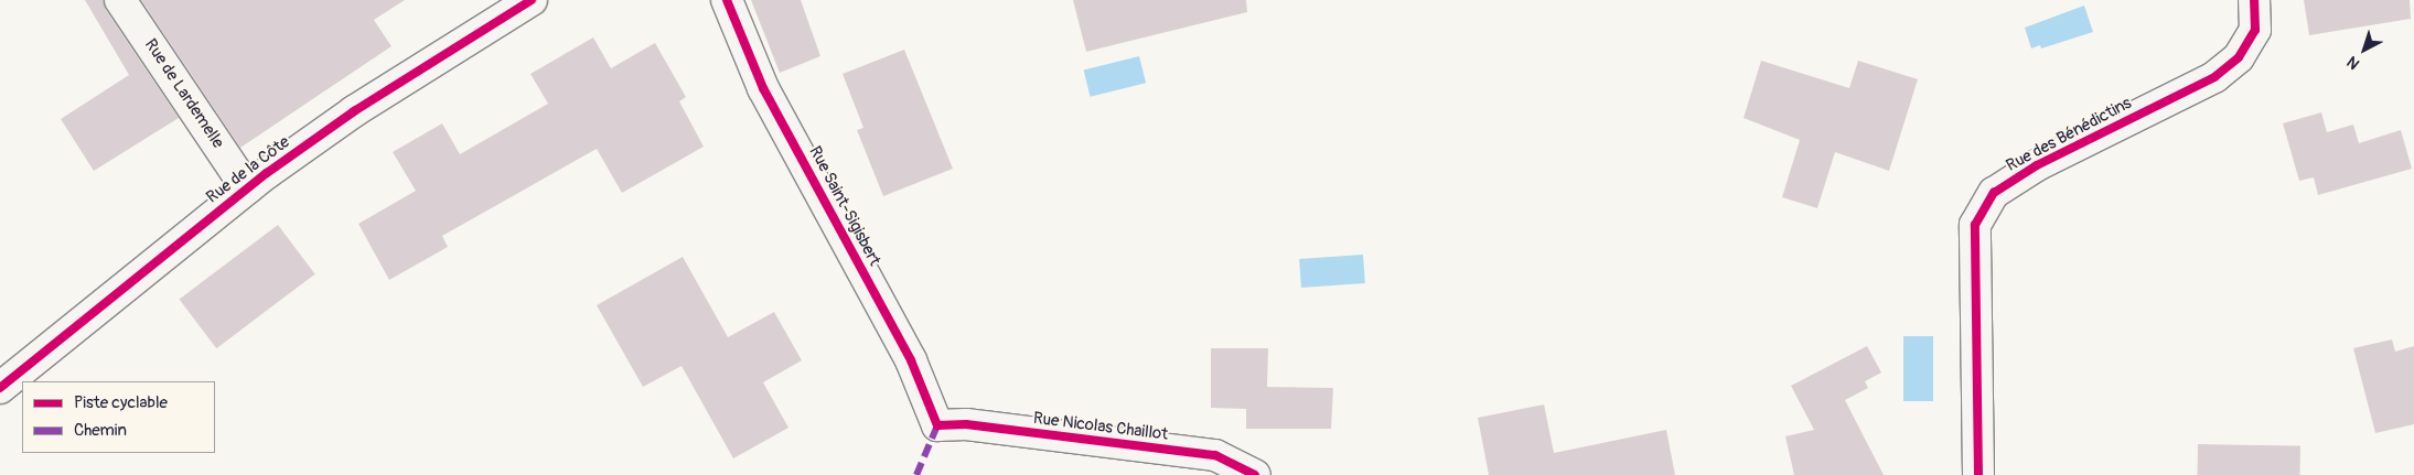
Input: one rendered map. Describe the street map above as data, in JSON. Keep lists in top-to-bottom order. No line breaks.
{"streets":{"street":["Rue de Lardemelle","Rue des Bénédictins","Rue de la Côte","Rue Saint-Sigisbert","Rue Nicolas Chaillot"]},"crossings":[["Rue de Lardemelle","Rue de la Côte"],["Rue Saint-Sigisbert","Rue Nicolas Chaillot"]],"legend":["Piste cyclable","Chemin"],"north":"bottom left"}
